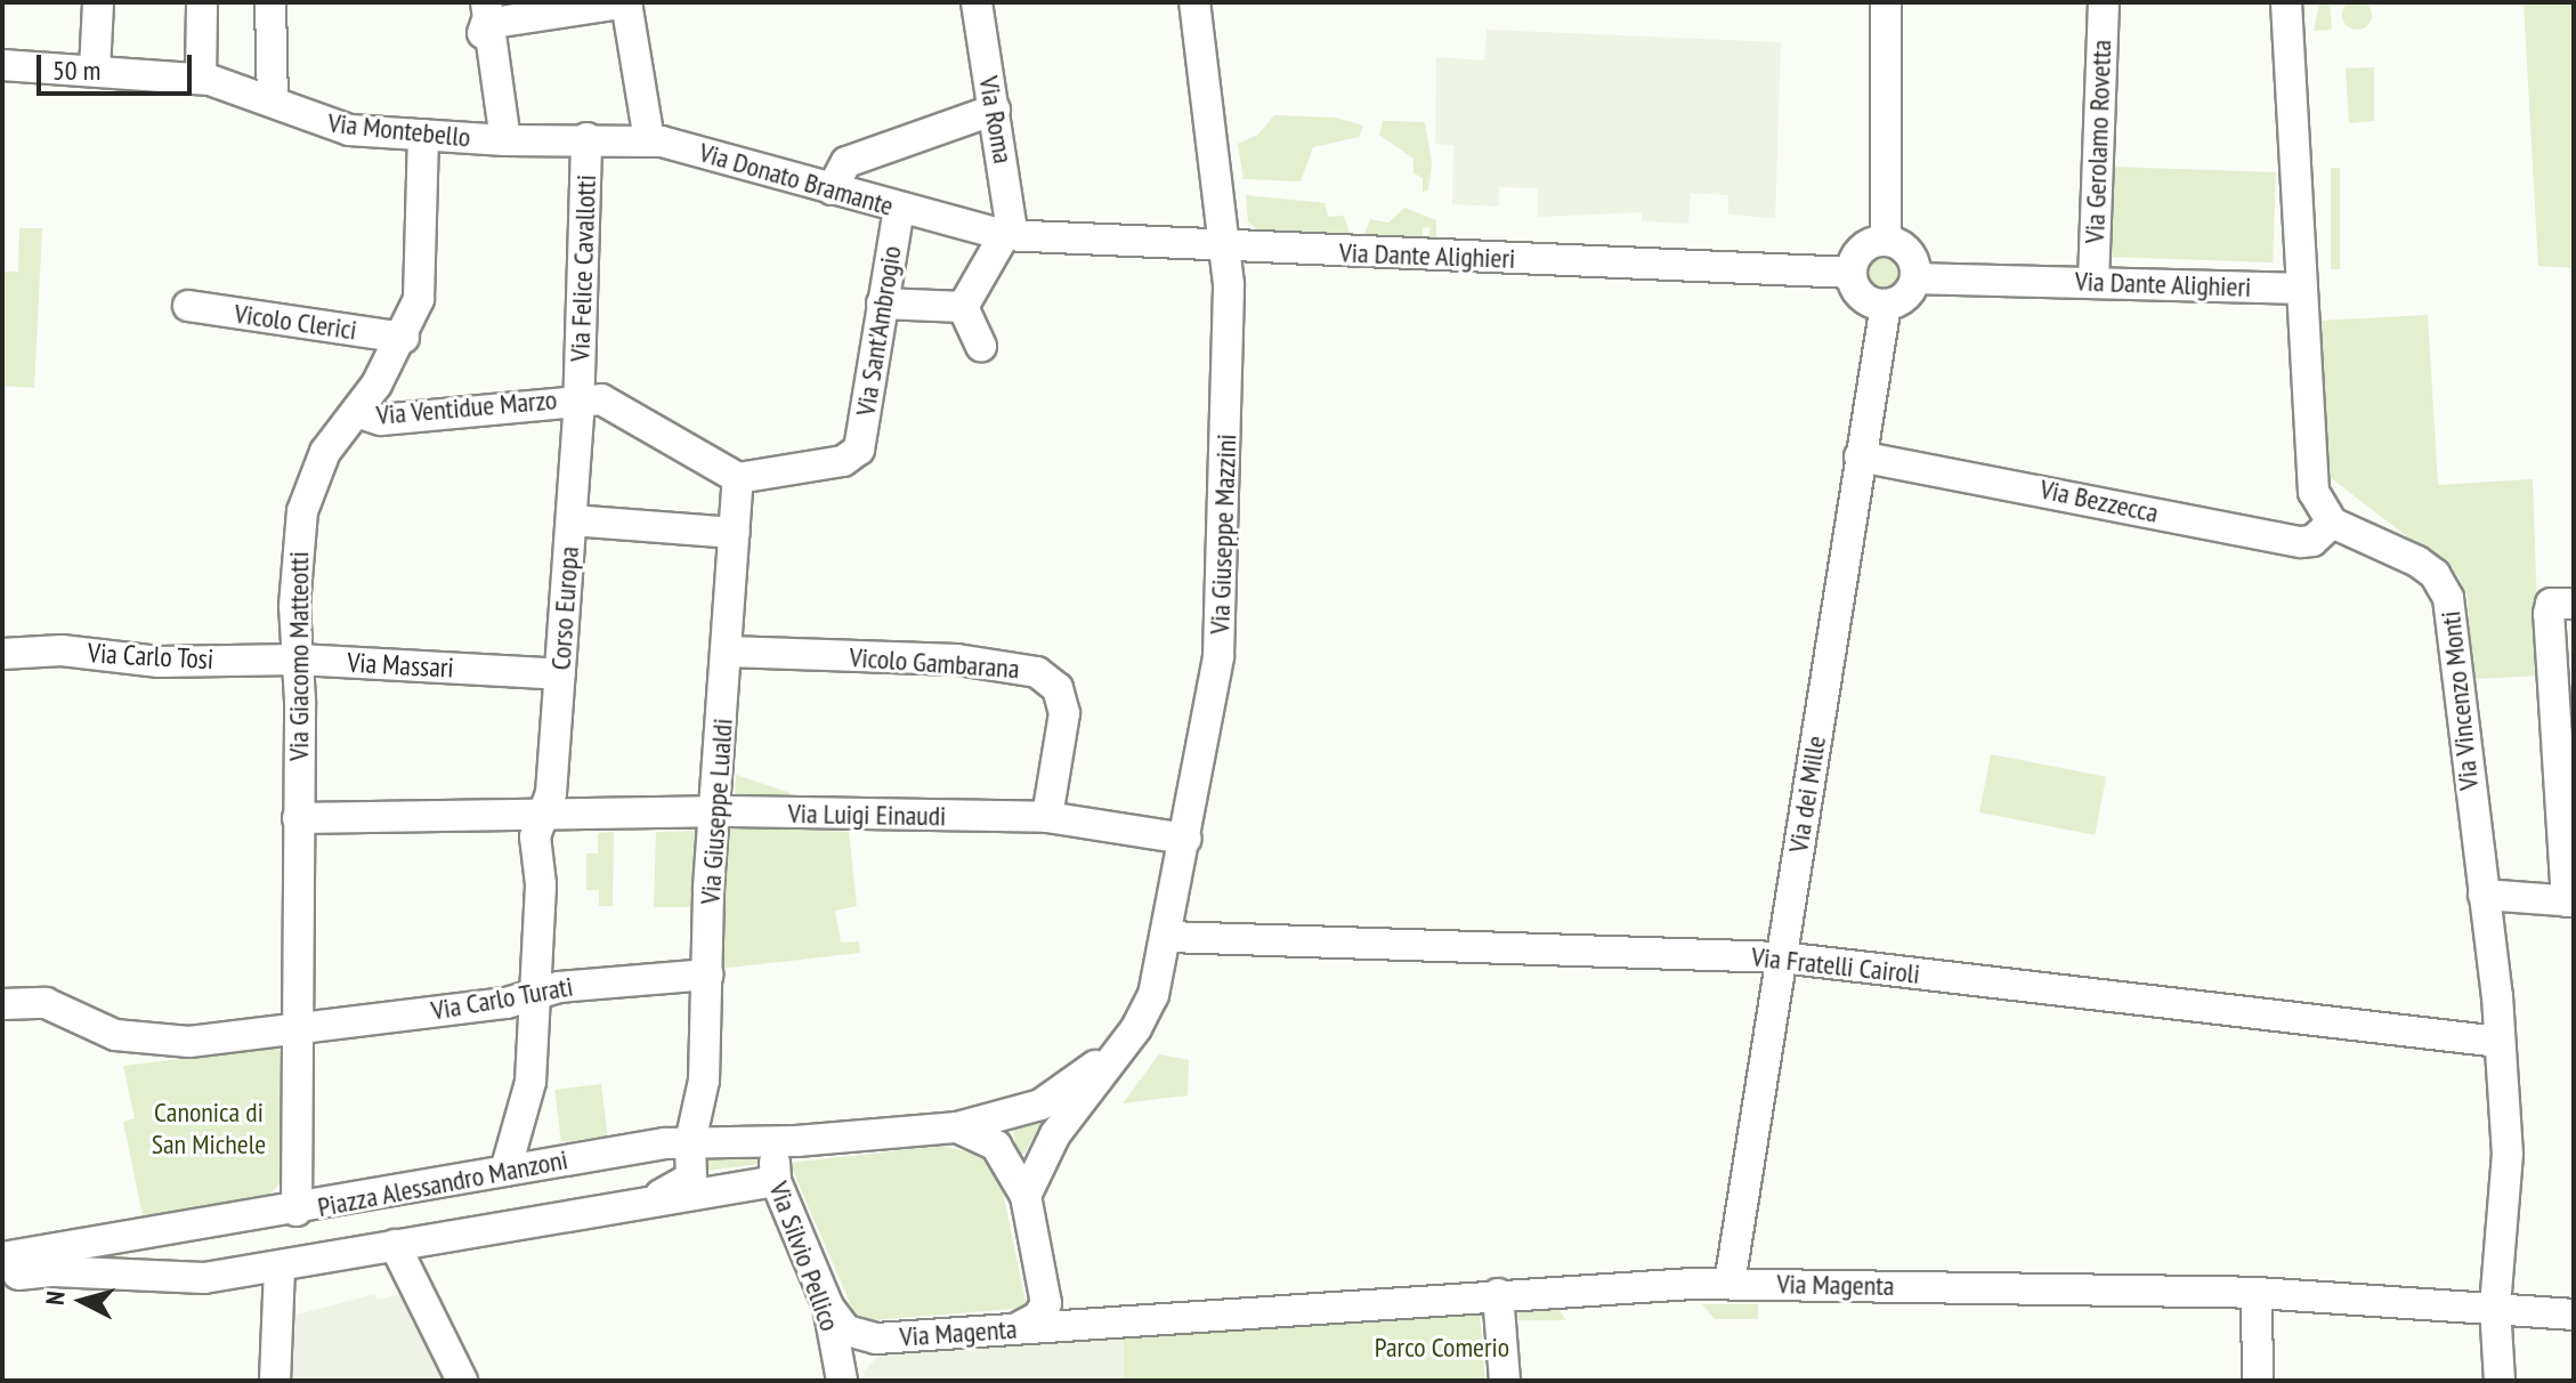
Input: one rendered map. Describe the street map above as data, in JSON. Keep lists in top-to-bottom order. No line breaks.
{"streets":{"street":["Via Roma","Via Montebello","Via Gerolamo Rovetta","Via Donato Bramante","Via Dante Alighieri","Via Felice Cavallotti","Vicolo Clerici","Via Sant'Ambrogio","Via Ventidue Marzo","Via Bezzecca","Via Giuseppe Mazzini","Corso Europa","Via Carlo Tosi","Via Giacomo Matteotti","Vicolo Gambarana","Via Massari","Via Vincenzo Monti","Via dei Mille","Via Giuseppe Lualdi","Via Luigi Einaudi","Via Fratelli Cairoli","Via Carlo Turati","Piazza Alessandro Manzoni","Via Silvio Pellico","Via Magenta"]},"crossings":[["Via Roma","Via Donato Bramante"],["Via Roma","Via Dante Alighieri"],["Via Montebello","Via Donato Bramante"],["Via Montebello","Via Felice Cavallotti"],["Via Montebello","Via Giacomo Matteotti"],["Via Gerolamo Rovetta","Via Dante Alighieri"],["Via Donato Bramante","Via Dante Alighieri"],["Via Donato Bramante","Via Felice Cavallotti"],["Via Donato Bramante","Via Sant'Ambrogio"],["Via Dante Alighieri","Via Giuseppe Mazzini"],["Via Dante Alighieri","Via dei Mille"],["Via Felice Cavallotti","Via Ventidue Marzo"],["Via Felice Cavallotti","Corso Europa"],["Vicolo Clerici","Via Giacomo Matteotti"],["Via Sant'Ambrogio","Via Ventidue Marzo"],["Via Sant'Ambrogio","Via Giuseppe Lualdi"],["Via Ventidue Marzo","Corso Europa"],["Via Ventidue Marzo","Via Giacomo Matteotti"],["Via Ventidue Marzo","Via Giuseppe Lualdi"],["Via Bezzecca","Via Vincenzo Monti"],["Via Bezzecca","Via dei Mille"],["Via Giuseppe Mazzini","Via Luigi Einaudi"],["Via Giuseppe Mazzini","Via Fratelli Cairoli"],["Via Giuseppe Mazzini","Piazza Alessandro Manzoni"],["Via Giuseppe Mazzini","Via Silvio Pellico"],["Via Giuseppe Mazzini","Via Magenta"],["Corso Europa","Via Massari"],["Corso Europa","Via Luigi Einaudi"],["Corso Europa","Via Carlo Turati"],["Corso Europa","Piazza Alessandro Manzoni"],["Via Carlo Tosi","Via Giacomo Matteotti"],["Via Carlo Tosi","Via Massari"],["Via Giacomo Matteotti","Via Massari"],["Via Giacomo Matteotti","Via Luigi Einaudi"],["Via Giacomo Matteotti","Via Carlo Turati"],["Via Giacomo Matteotti","Piazza Alessandro Manzoni"],["Vicolo Gambarana","Via Giuseppe Lualdi"],["Vicolo Gambarana","Via Luigi Einaudi"],["Via Vincenzo Monti","Via Fratelli Cairoli"],["Via Vincenzo Monti","Via Magenta"],["Via dei Mille","Via Fratelli Cairoli"],["Via dei Mille","Via Magenta"],["Via Giuseppe Lualdi","Via Luigi Einaudi"],["Via Giuseppe Lualdi","Via Carlo Turati"],["Via Giuseppe Lualdi","Piazza Alessandro Manzoni"],["Piazza Alessandro Manzoni","Via Silvio Pellico"],["Piazza Alessandro Manzoni","Via Magenta"],["Via Silvio Pellico","Via Magenta"]],"parks":["Canonica di San Michele","Parco Comerio"],"scale_bar":"50 m","north":"left"}
